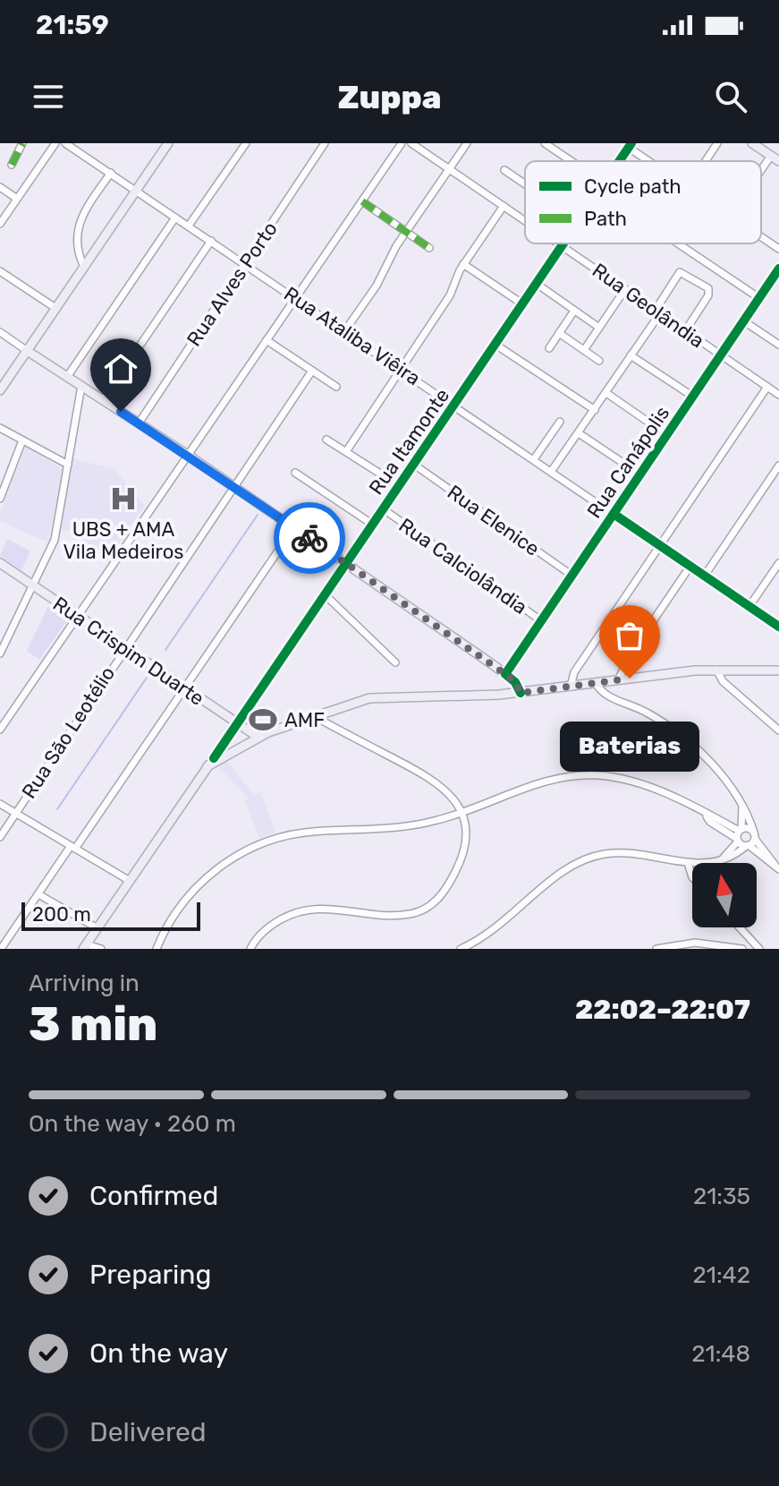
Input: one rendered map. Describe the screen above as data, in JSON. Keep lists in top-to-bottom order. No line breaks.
{"streets":{"main road":["Rua Crispim Duarte"],"street":["Rua Alves Porto","Rua Geolândia","Rua Ataliba Viêira","Rua Itamonte","Rua Canápolis","Rua Elenice","Rua Calciolândia","Rua São Leotélio"]},"crossings":[["Rua Alves Porto","Rua Ataliba Viêira"],["Rua Geolândia","Rua Itamonte"],["Rua Geolândia","Rua Canápolis"],["Rua Ataliba Viêira","Rua Itamonte"],["Rua Ataliba Viêira","Rua Canápolis"],["Rua Itamonte","Rua Elenice"],["Rua Itamonte","Rua Calciolândia"],["Rua Itamonte","Rua Crispim Duarte"],["Rua Canápolis","Rua Elenice"],["Rua Canápolis","Rua Calciolândia"],["Rua Crispim Duarte","Rua São Leotélio"]],"places":{"hospital":["UBS + AMA Vila Medeiros"],"other":["Baterias"],"sports":["AMF"]},"legend":["Cycle path","Path"],"scale_bar":"200 m","north":"top","page":{"status":"21:59","header":"Zuppa","bubble":"Baterias","scale":"200 m","heading":["3 min","Arriving in","22:02–22:07"],"bar":"On the way · 260 m","list":[["Confirmed","21:35"],["Preparing","21:42"],["On the way","21:48"],"Delivered"]}}
